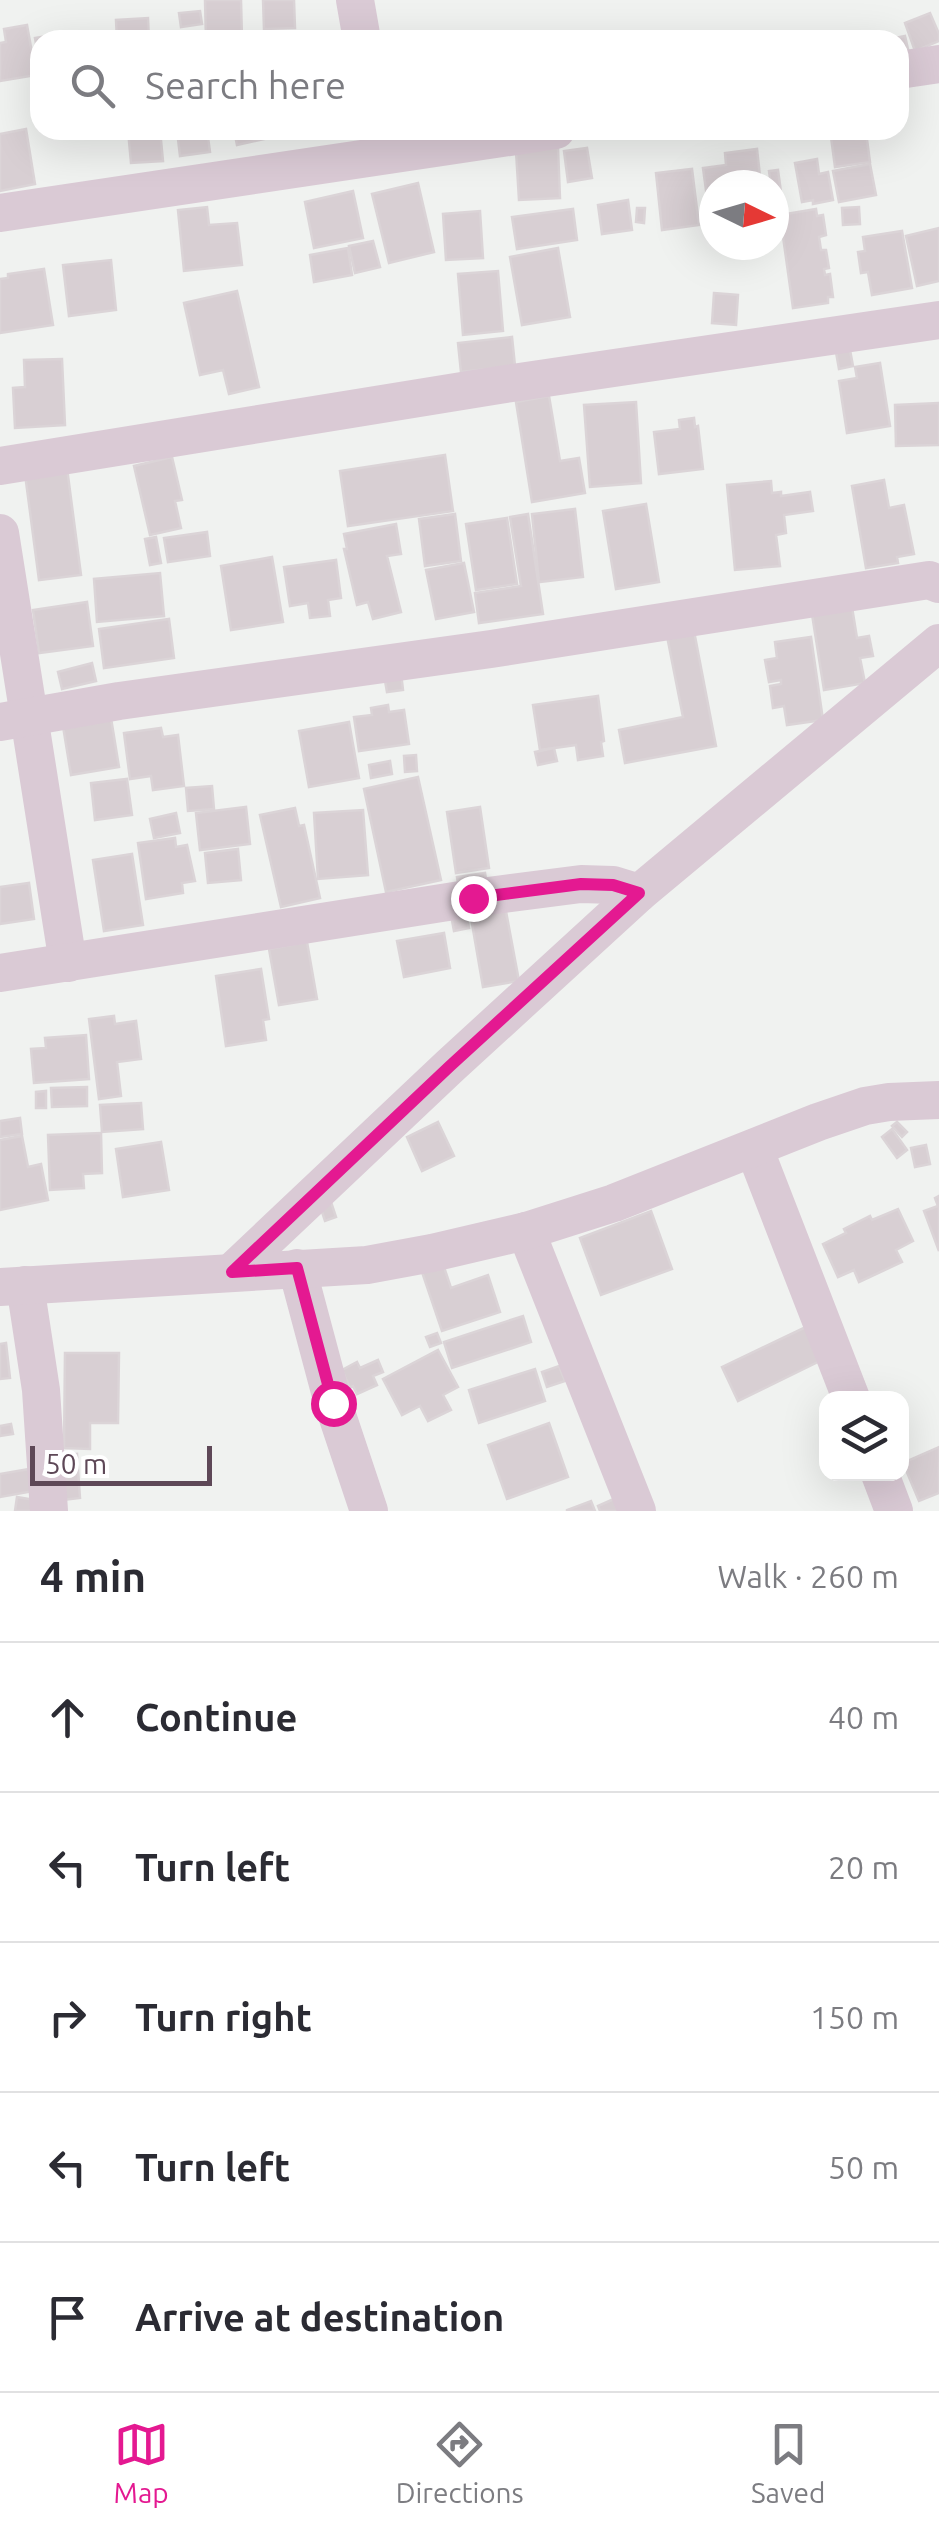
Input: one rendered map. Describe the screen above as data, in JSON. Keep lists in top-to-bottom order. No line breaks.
{"scale_bar":"50 m","north":"right","page":{"search":"Search here","scale":"50 m","heading":["4 min","Walk · 260 m"],"list":[["Continue","40 m"],["Turn left","20 m"],["Turn right","150 m"],["Turn left","50 m"],"Arrive at destination"],"nav":["Map","Directions","Saved"]}}
